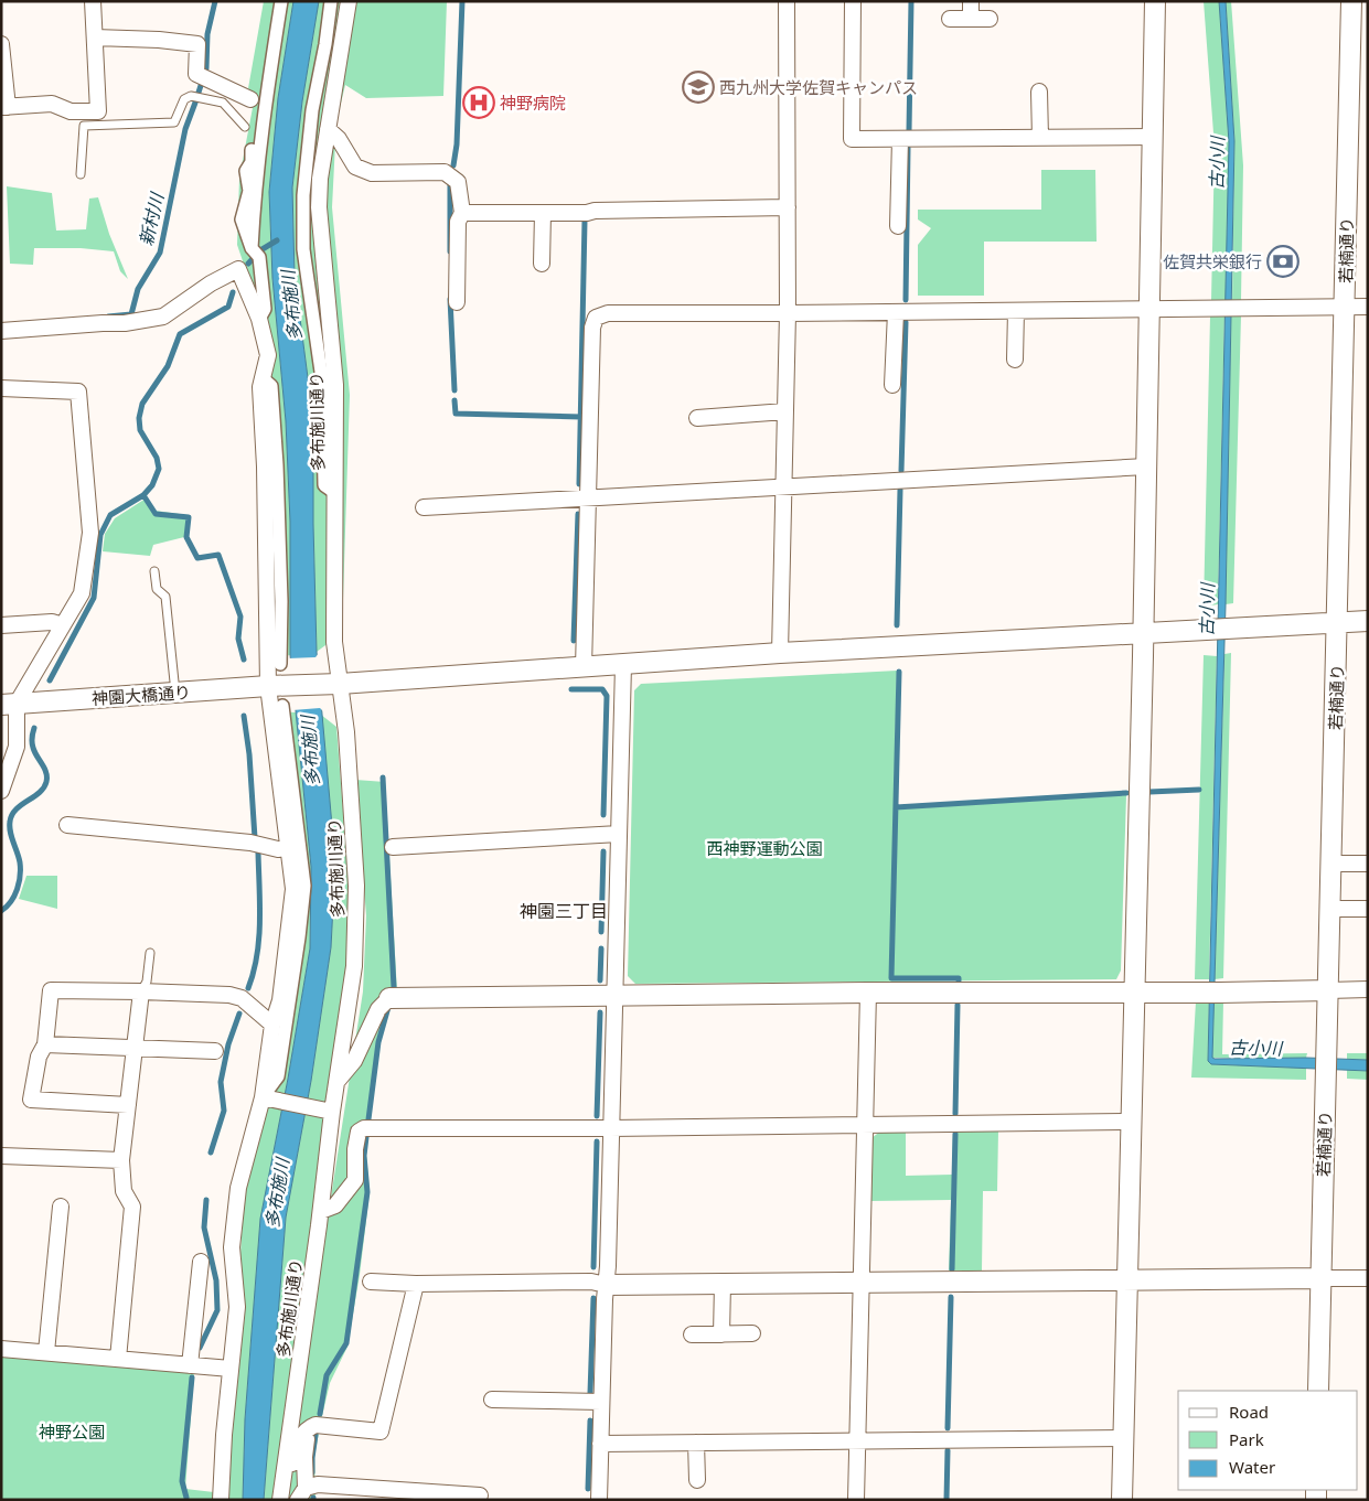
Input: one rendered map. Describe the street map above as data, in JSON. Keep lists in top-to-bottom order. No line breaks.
{"streets":{"street":["若楠通り","多布施川通り","神園大橋通り"]},"crossings":[["若楠通り","神園大橋通り"],["多布施川通り","神園大橋通り"]],"districts":["神園三丁目"],"water":["古小川","新村川","多布施川"],"parks":["西神野運動公園","神野公園"],"places":{"school or university":["西九州大学佐賀キャンパス"],"hospital":["神野病院"],"bank":["佐賀共栄銀行"]},"legend":["Road","Park","Water"]}
